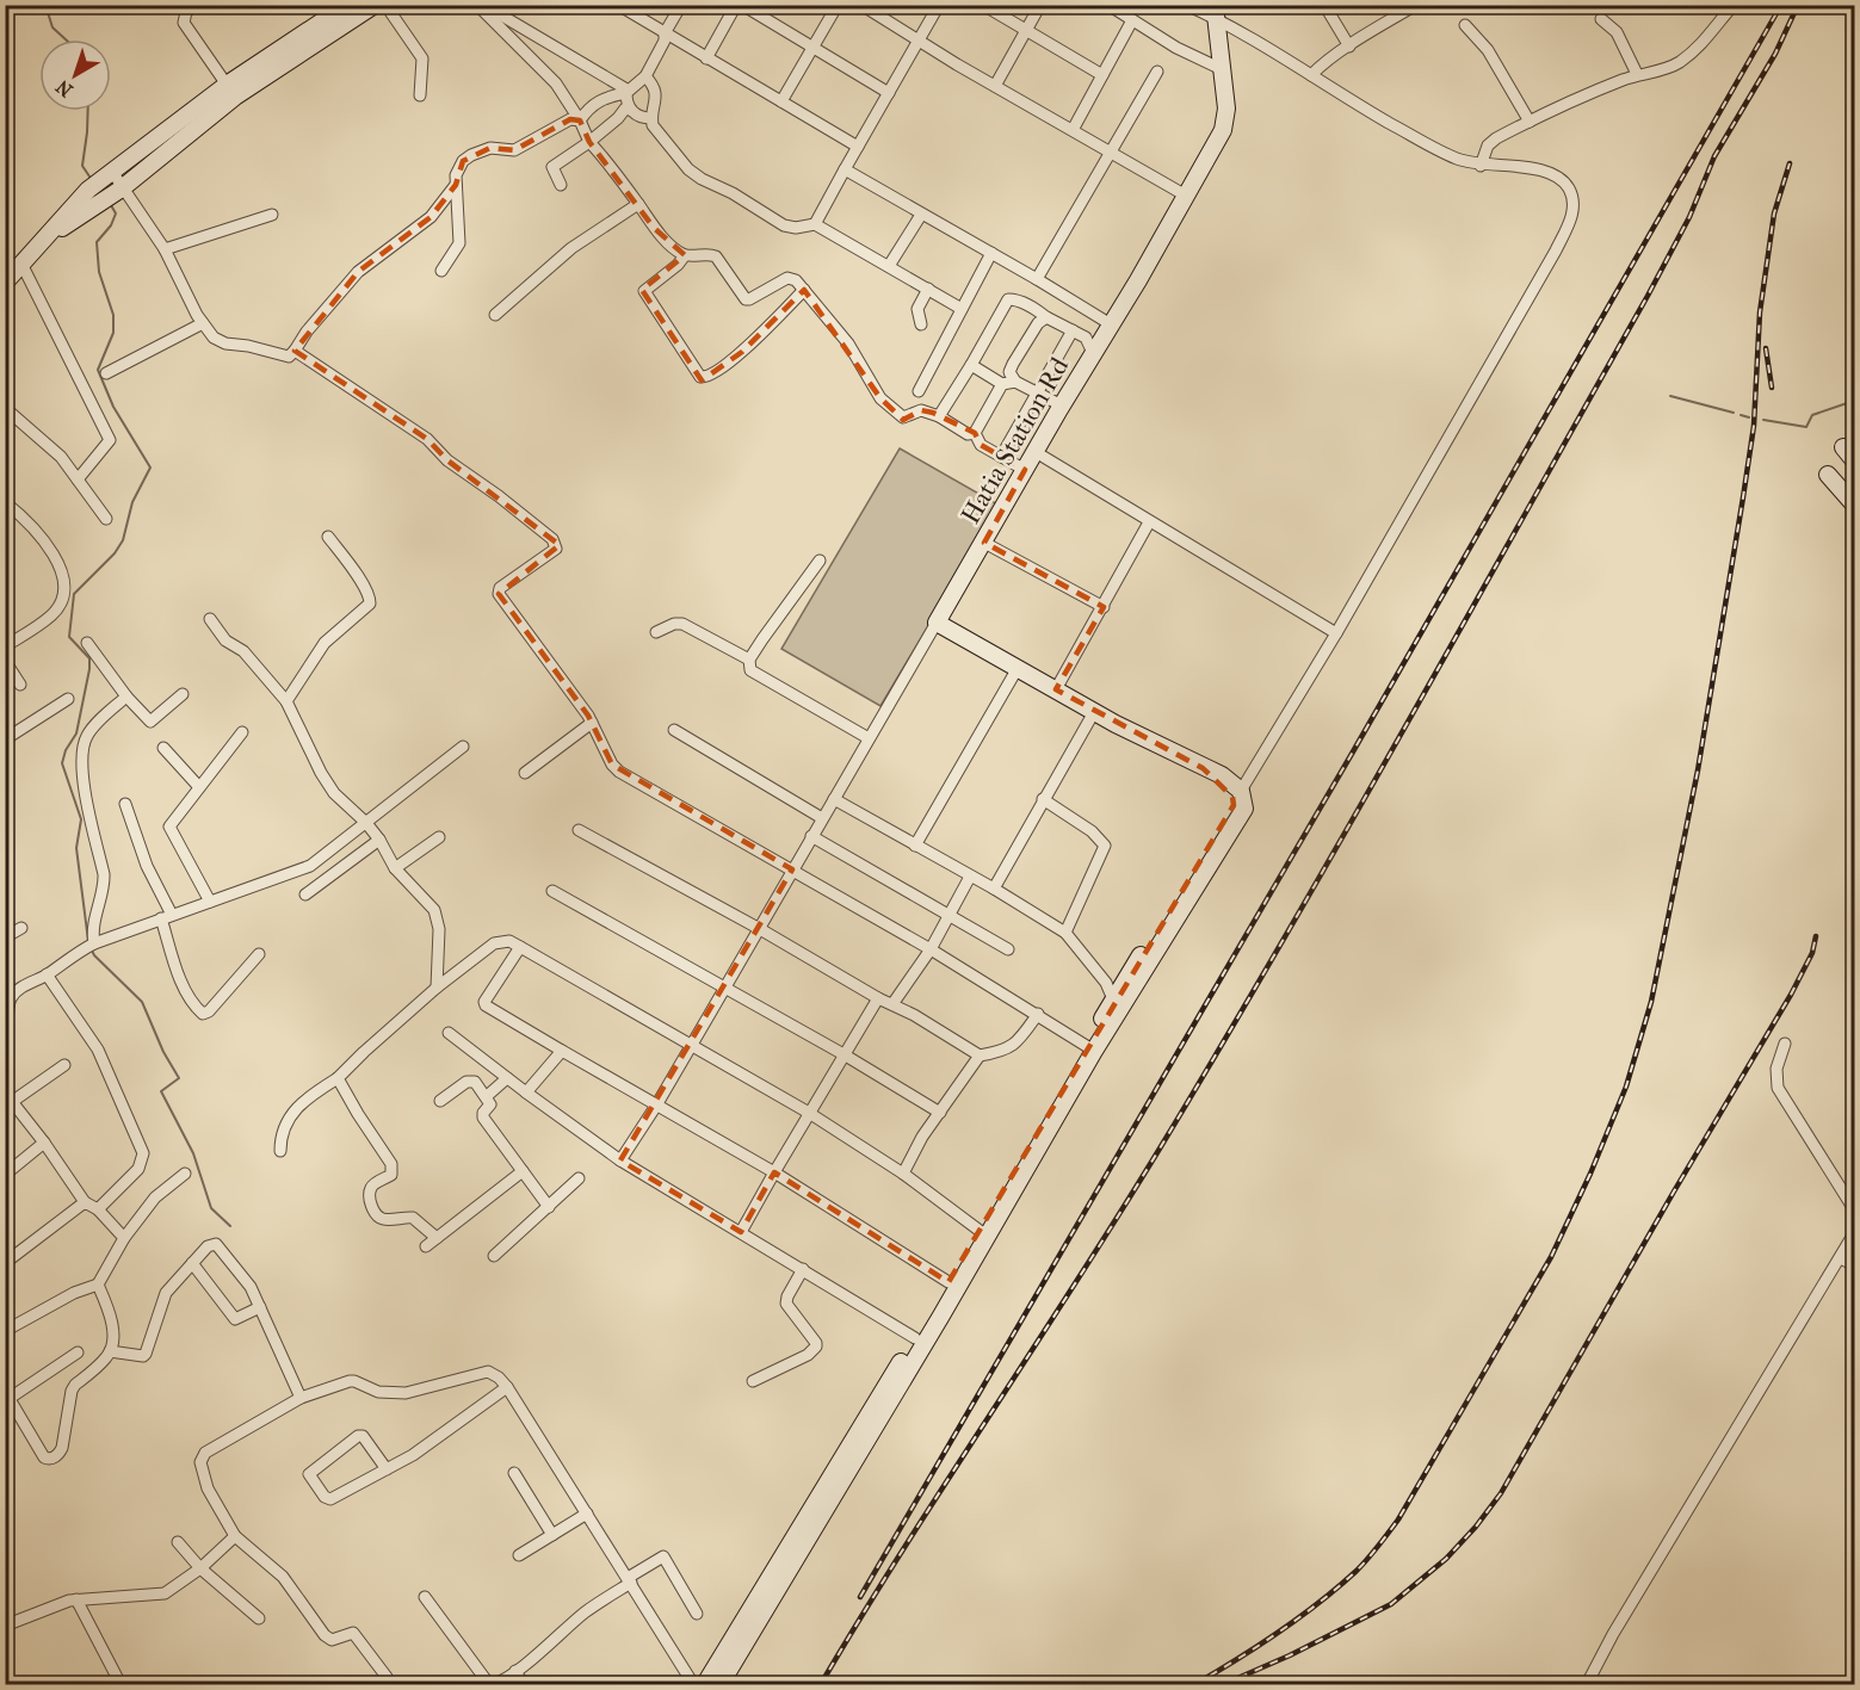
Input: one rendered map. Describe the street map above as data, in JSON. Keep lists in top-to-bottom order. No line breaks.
{"streets":{"street":["Hatia Station Rd"]},"north":"bottom left"}
